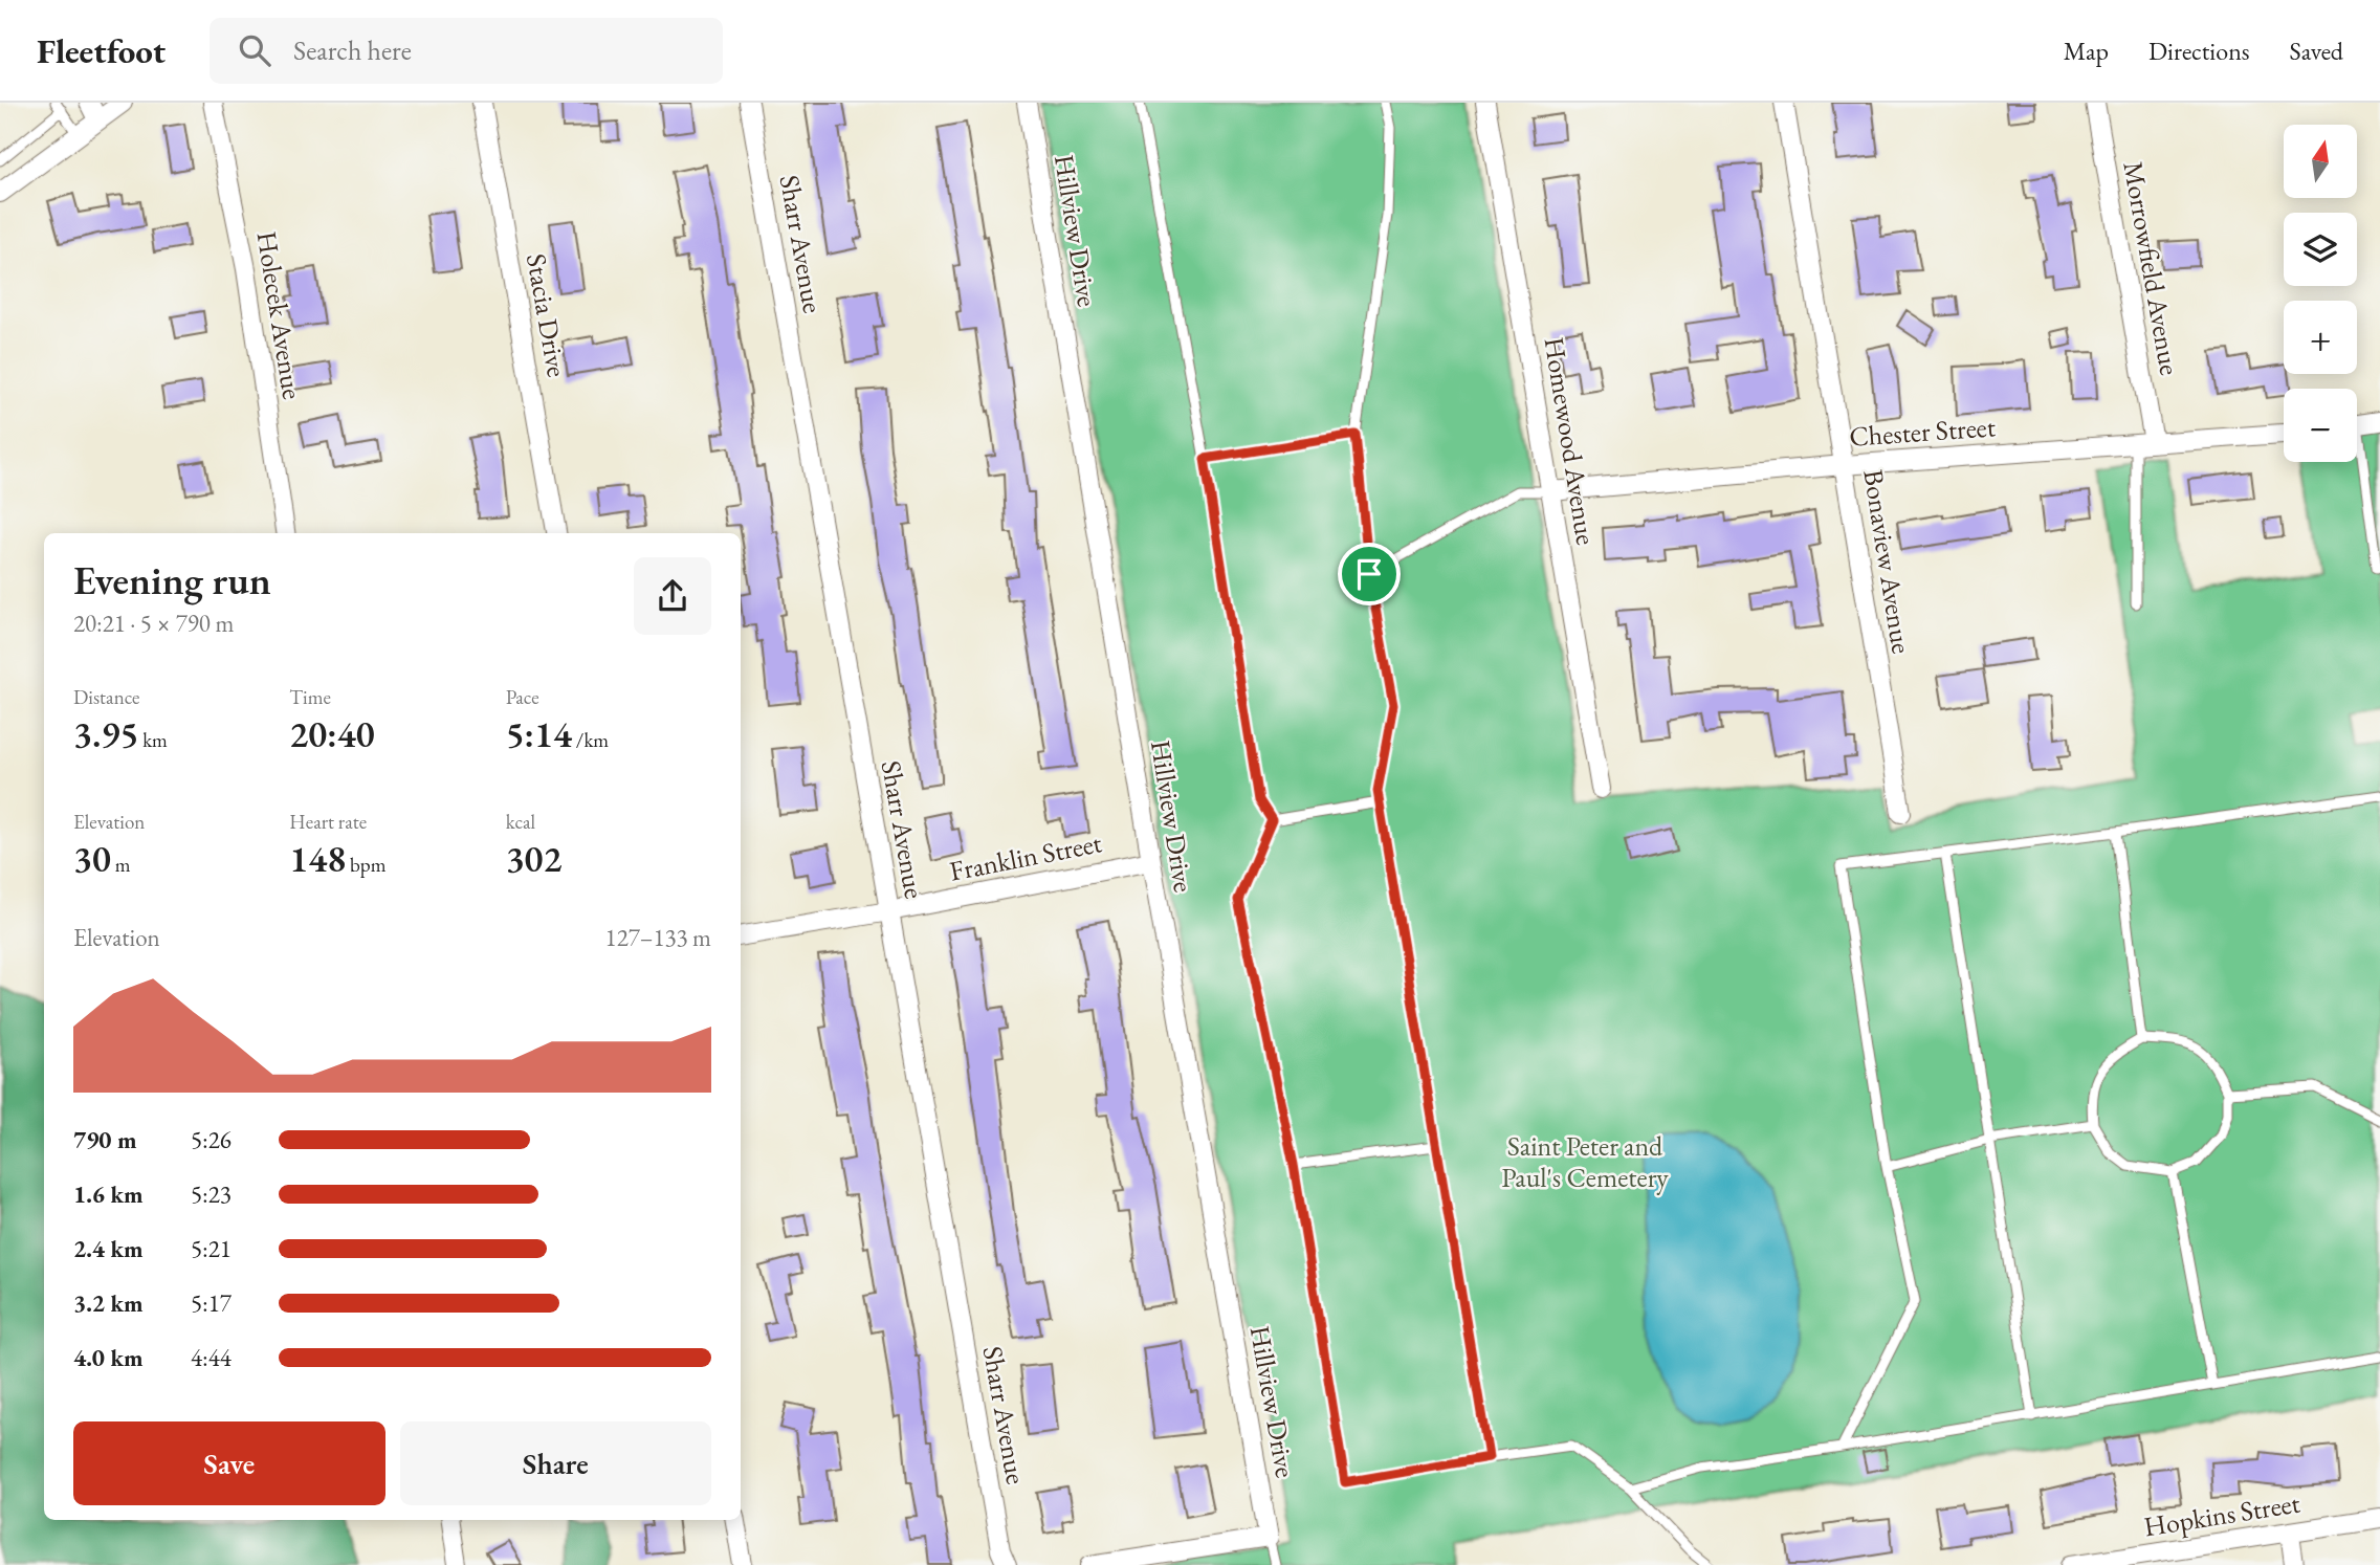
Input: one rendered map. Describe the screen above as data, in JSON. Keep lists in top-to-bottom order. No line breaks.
{"streets":{"street":["Hillview Drive","Sharr Avenue","Morrowfield Avenue","Holecek Avenue","Stacia Drive","Chester Street","Homewood Avenue","Bonaview Avenue","Franklin Street","Hopkins Street"]},"crossings":[["Hillview Drive","Franklin Street"],["Sharr Avenue","Franklin Street"],["Morrowfield Avenue","Chester Street"],["Chester Street","Homewood Avenue"],["Chester Street","Bonaview Avenue"]],"parks":["Saint Peter and Paul's Cemetery"],"north":"top","page":{"header":"Fleetfoot","search":"Search here","nav":["Map","Directions","Saved"],"map_buttons":["+","−"],"heading":["Evening run","20:21 · 5 × 790 m"],"stats":[["Distance","3.95 km"],["Time","20:40"],["Pace","5:14 /km"],["Elevation","30 m"],["Heart rate","148 bpm"],["kcal","302"]],"chart":["Elevation","127–133 m"],"list":[{"name":"790 m","note":"5:26"},{"name":"1.6 km","note":"5:23"},{"name":"2.4 km","note":"5:21"},{"name":"3.2 km","note":"5:17"},{"name":"4.0 km","note":"4:44"}],"buttons":["Save","Share"]}}
